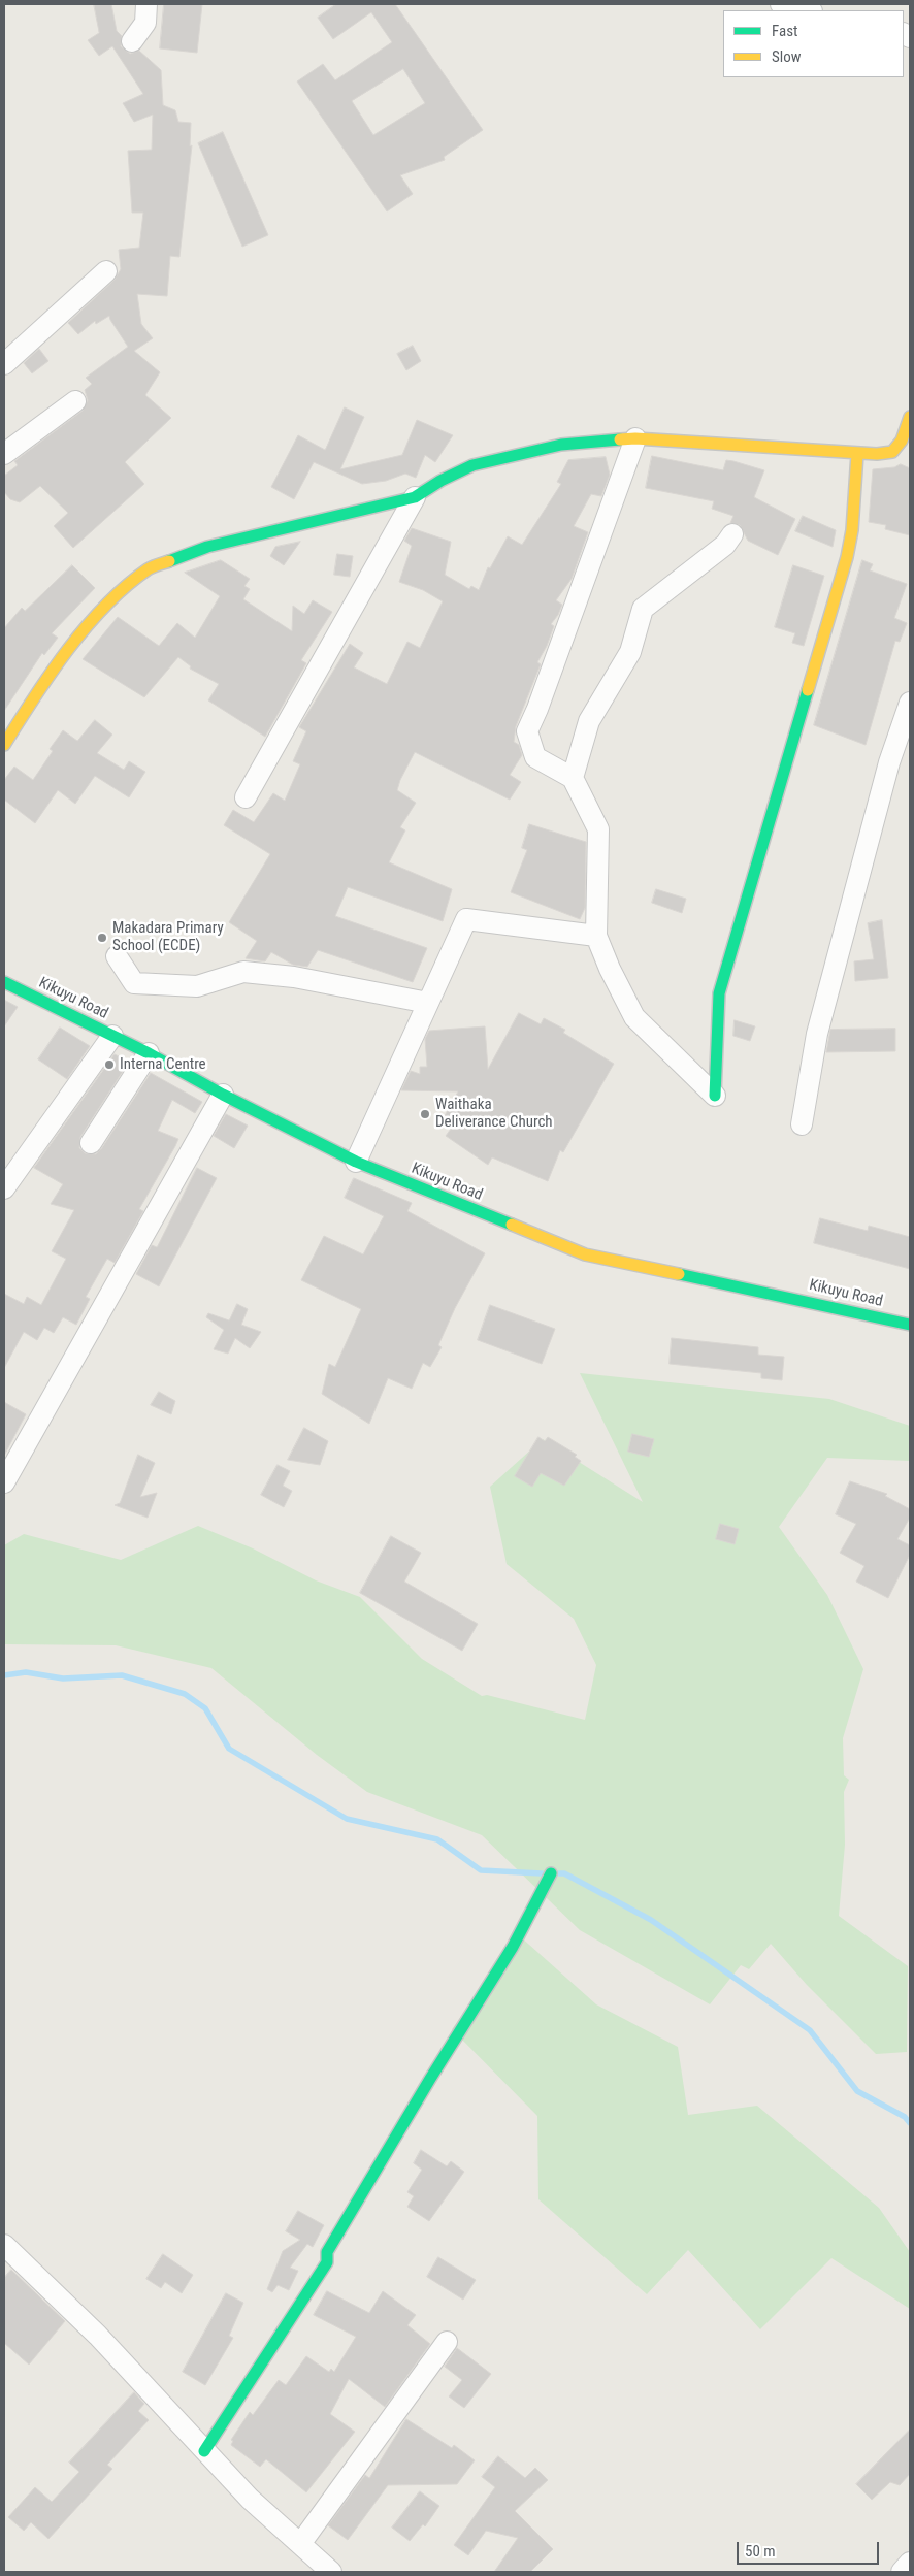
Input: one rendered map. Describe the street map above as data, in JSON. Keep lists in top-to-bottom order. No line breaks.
{"streets":{"street":["Kikuyu Road"]},"places":["Makadara Primary School (ECDE)","Interna Centre","Waithaka Deliverance Church"],"legend":["Fast","Slow"],"scale_bar":"50 m"}
